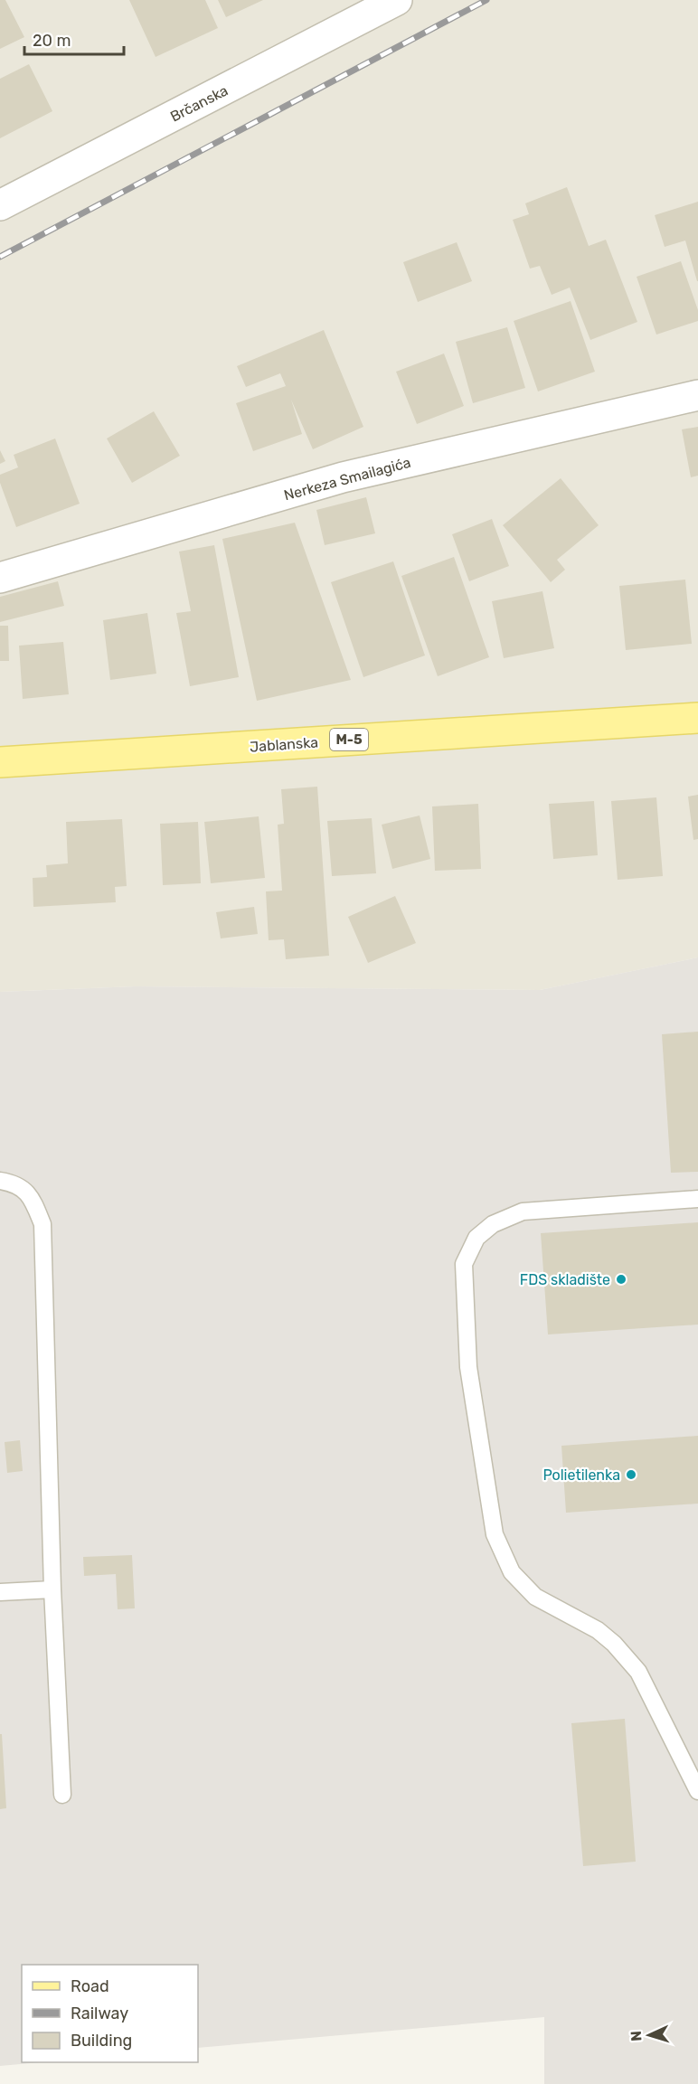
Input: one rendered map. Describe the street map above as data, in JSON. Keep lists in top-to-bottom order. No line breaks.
{"streets":{"main road":["M-5","Jablanska"],"street":["Brčanska","Nerkeza Smailagića"]},"places":["FDS skladište","Polietilenka"],"legend":["Road","Railway","Building"],"scale_bar":"20 m","north":"left"}
